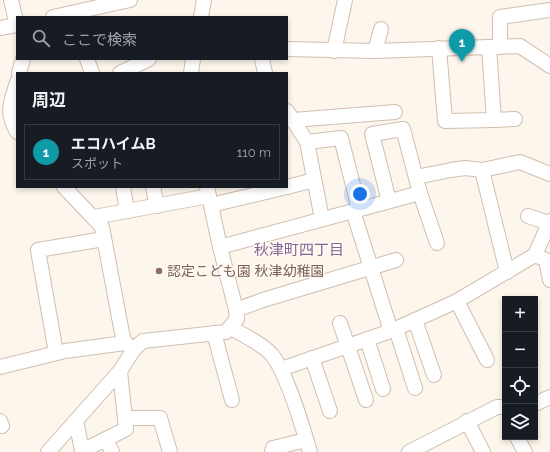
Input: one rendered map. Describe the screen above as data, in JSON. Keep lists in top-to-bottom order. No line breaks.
{"districts":["秋津町四丁目"],"places":["認定こども園 秋津幼稚園"],"page":{"search":"ここで検索","pins":"1","heading":"周辺","list":[{"mark":"1","name":"エコハイムB","note":"スポット","value":"110 m"}],"map_buttons":["+","−"]}}
